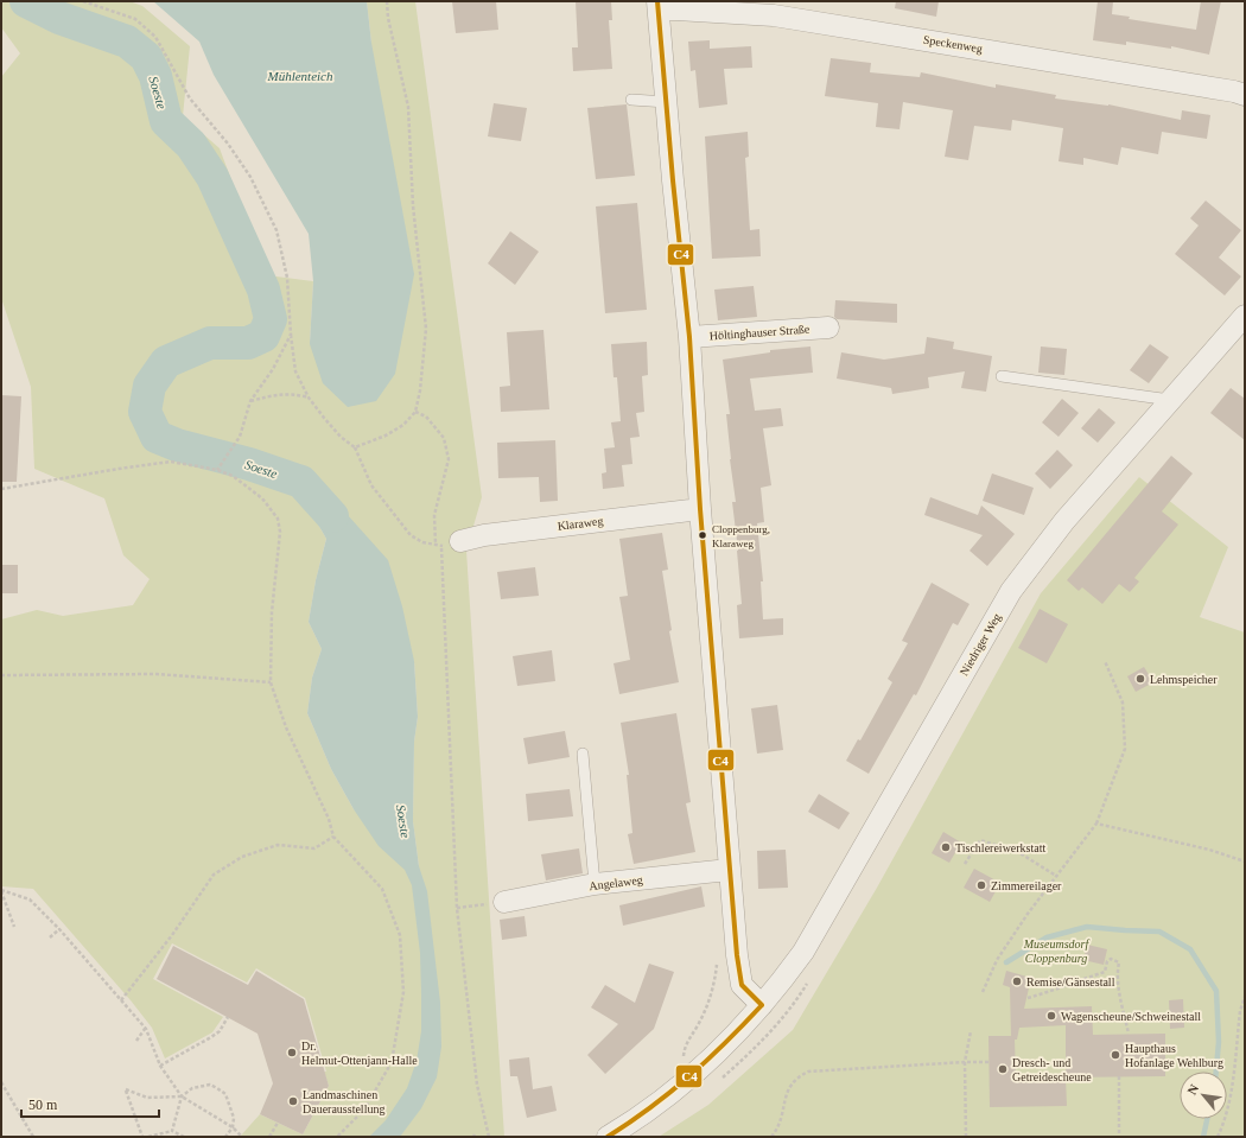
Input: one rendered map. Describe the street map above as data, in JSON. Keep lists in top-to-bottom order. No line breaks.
{"streets":{"street":["Speckenweg","Höltinghauser Straße","Klaraweg","Niedriger Weg","Angelaweg"]},"water":["Mühlenteich","Soeste"],"parks":["Museumsdorf Cloppenburg"],"places":["Cloppenburg, Klaraweg","Lehmspeicher","Tischlereiwerkstatt","Zimmereilager","Remise/Gänsestall","Wagenscheune/Schweinestall","Dr. Helmut-Ottenjann-Halle","Haupthaus Hofanlage Wehlburg","Dresch- und Getreidescheune","Landmaschinen Dauerausstellung"],"lines":["transit line C4"],"scale_bar":"50 m","north":"top left"}
